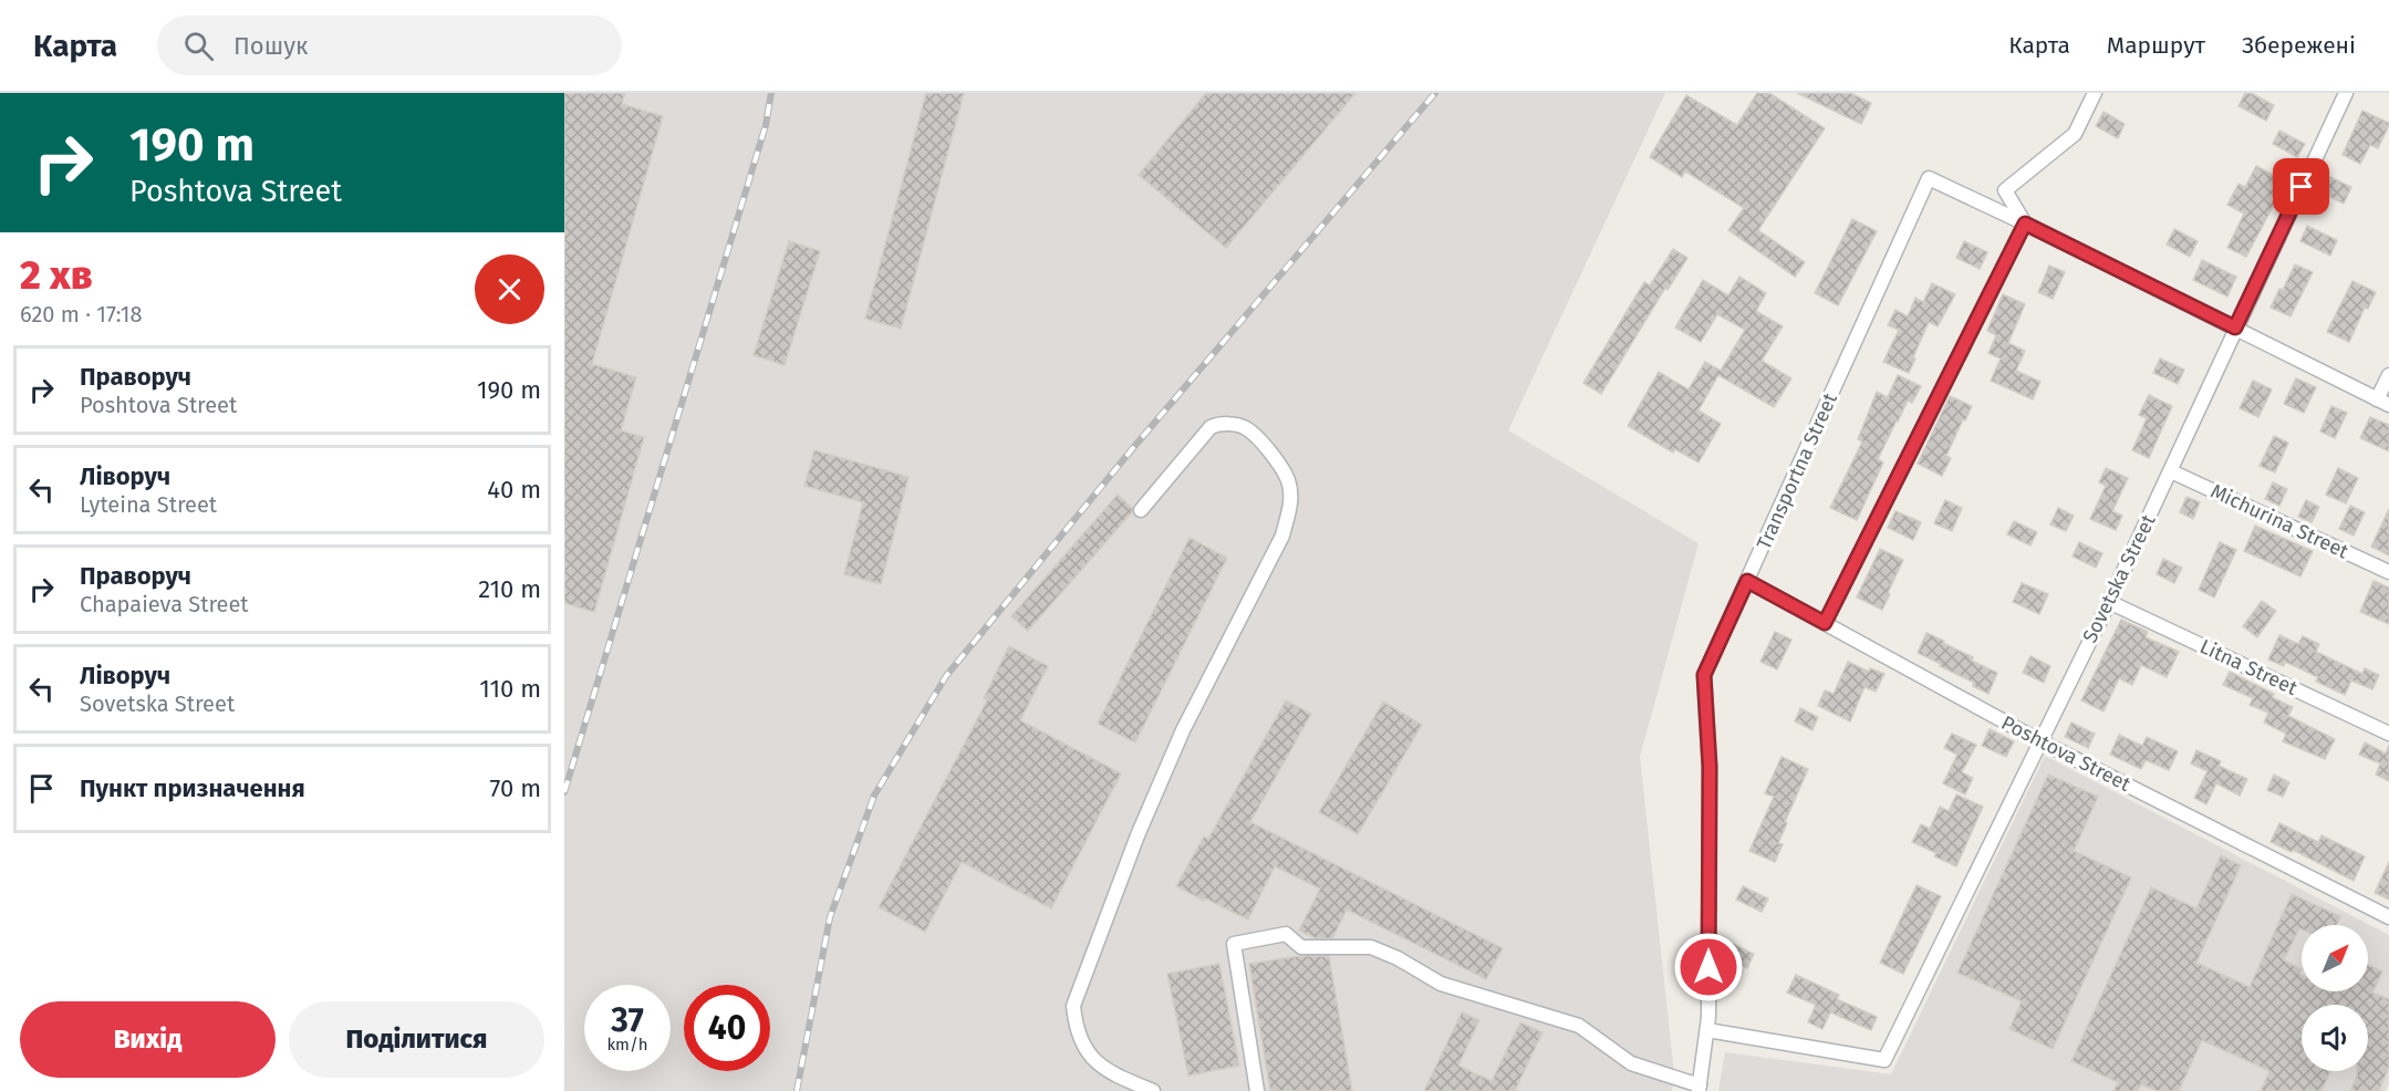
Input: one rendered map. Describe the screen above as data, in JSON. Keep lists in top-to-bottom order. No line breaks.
{"streets":{"street":["Transportna Street","Michurina Street","Sovetska Street","Litna Street","Poshtova Street"]},"crossings":[["Transportna Street","Sovetska Street"],["Transportna Street","Poshtova Street"],["Michurina Street","Sovetska Street"],["Sovetska Street","Litna Street"],["Sovetska Street","Poshtova Street"]],"north":"top right","page":{"header":"Карта","search":"Пошук","nav":["Карта","Маршрут","Збережені"],"turn":["190 m","Poshtova Street"],"heading":["2 хв","620 m · 17:18"],"list":[{"name":"Праворуч","note":"Poshtova Street","value":"190 m"},{"name":"Ліворуч","note":"Lyteina Street","value":"40 m"},{"name":"Праворуч","note":"Chapaieva Street","value":"210 m"},{"name":"Ліворуч","note":"Sovetska Street","value":"110 m"},{"name":"Пункт призначення","value":"70 m"}],"speed":"37 km/h","limit":"40","buttons":["Вихід","Поділитися"]}}
